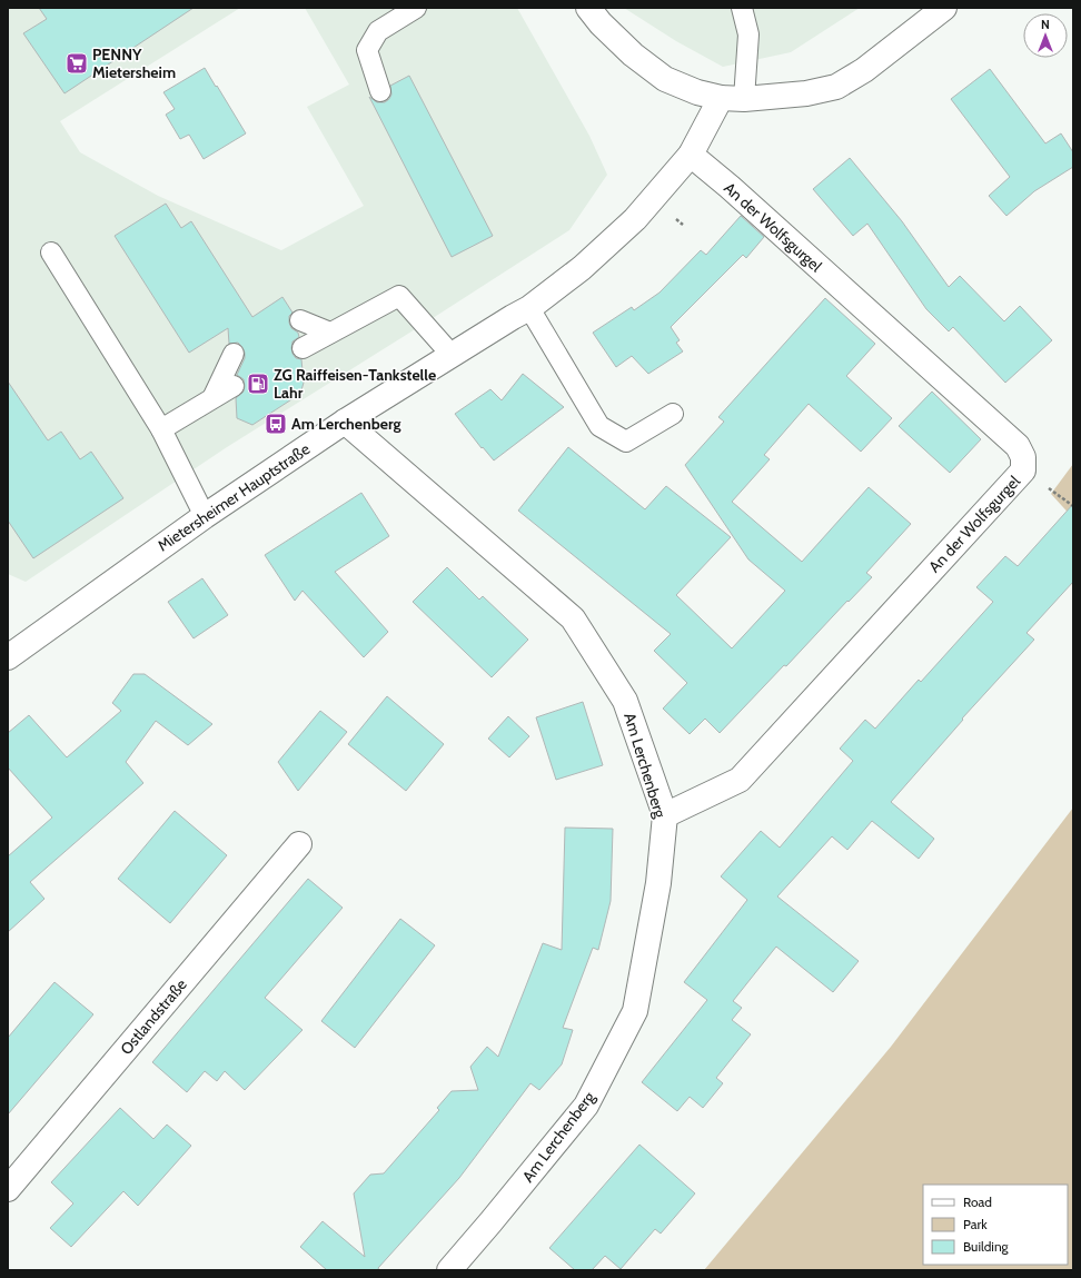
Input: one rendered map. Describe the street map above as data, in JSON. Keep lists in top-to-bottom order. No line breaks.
{"streets":{"street":["An der Wolfsgurgel","Mietersheimer Hauptstraße","Am Lerchenberg","Ostlandstraße"]},"crossings":[["An der Wolfsgurgel","Mietersheimer Hauptstraße"],["An der Wolfsgurgel","Am Lerchenberg"],["Mietersheimer Hauptstraße","Am Lerchenberg"]],"places":{"supermarket":["PENNY Mietersheim"],"fuel station":["ZG Raiffeisen-Tankstelle Lahr"],"bus stop":["Am Lerchenberg"]},"legend":["Road","Park","Building"],"north":"top"}
